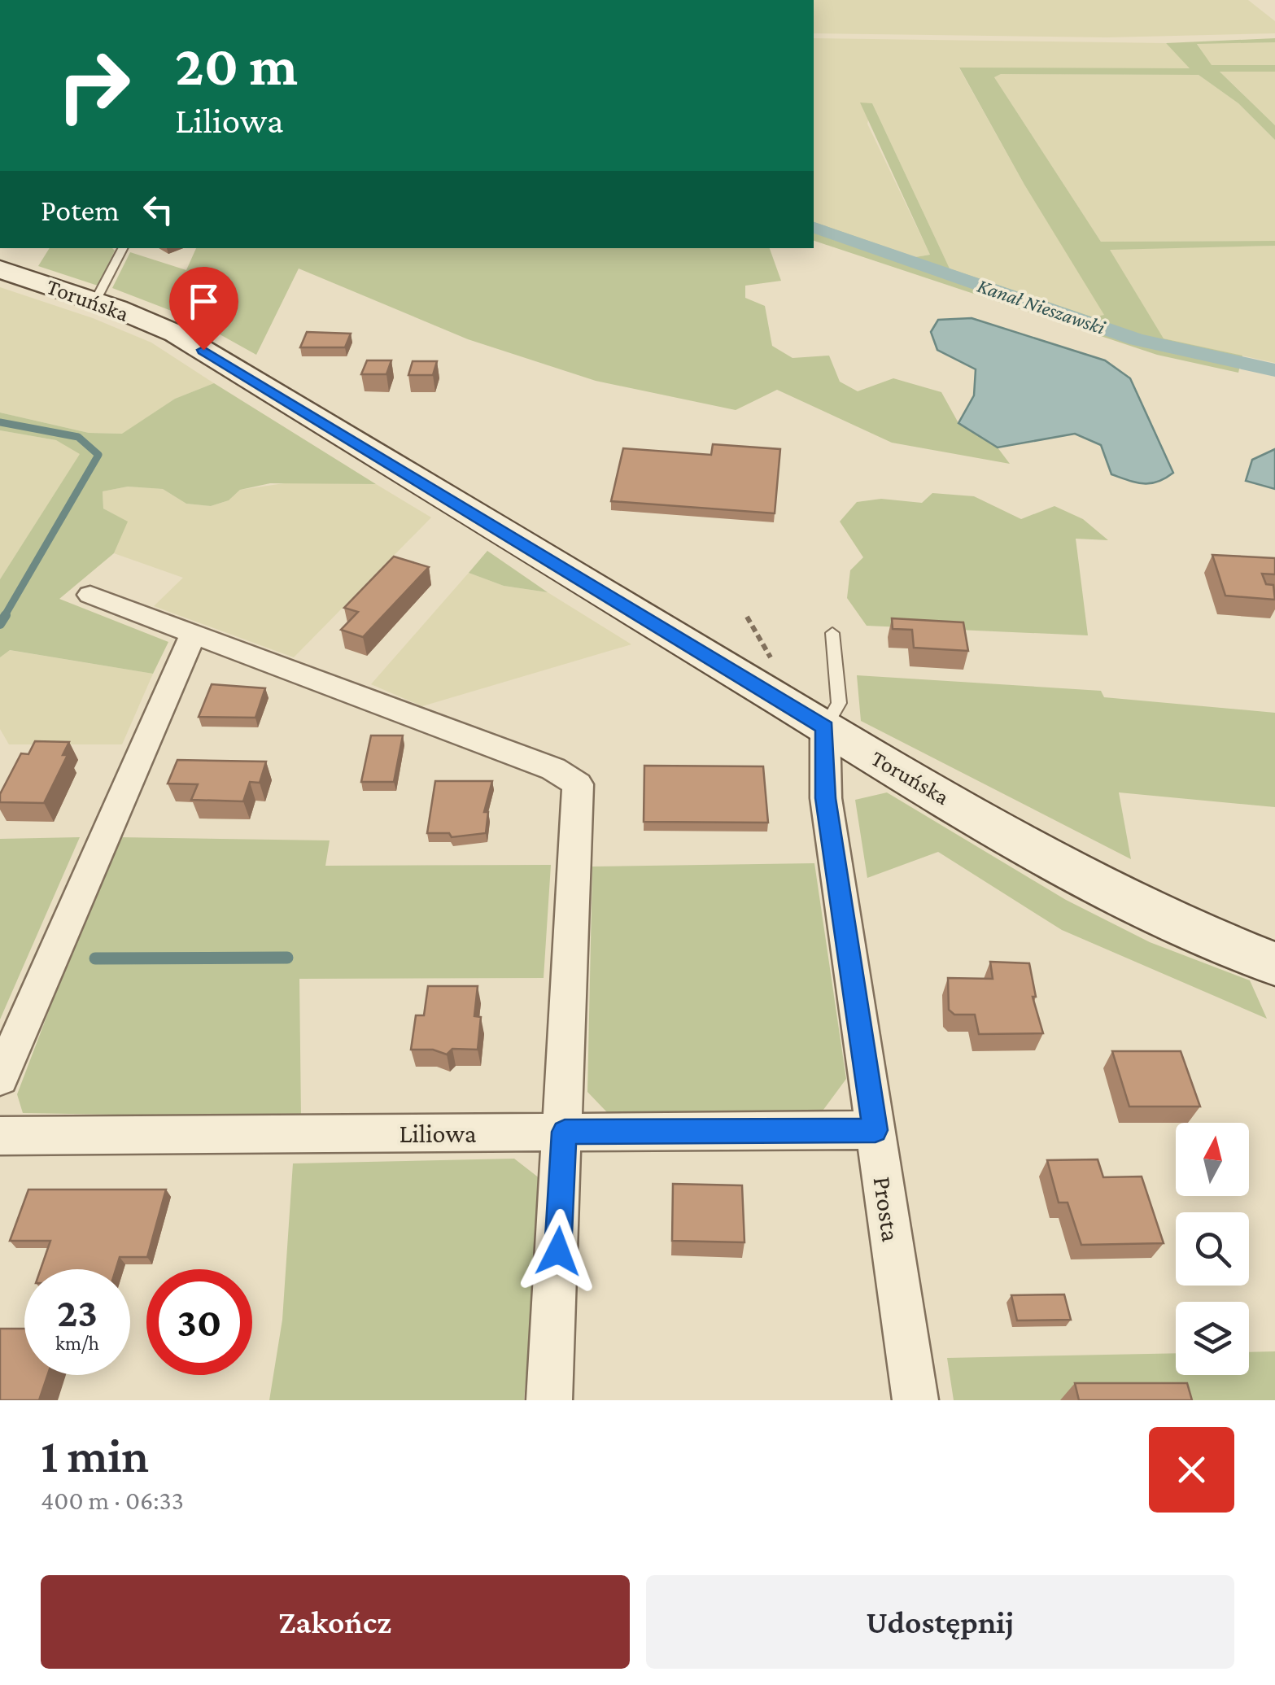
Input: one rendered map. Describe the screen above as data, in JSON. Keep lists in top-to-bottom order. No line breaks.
{"streets":{"main road":["Toruńska"],"street":["Liliowa","Prosta"]},"crossings":[["Toruńska","Prosta"],["Liliowa","Prosta"]],"water":["Kanał Nieszawski"],"north":"top","page":{"turn":["20 m","Liliowa"],"then":"Potem","speed":"23 km/h","limit":"30","heading":["1 min","400 m · 06:33"],"buttons":["Zakończ","Udostępnij"]}}
